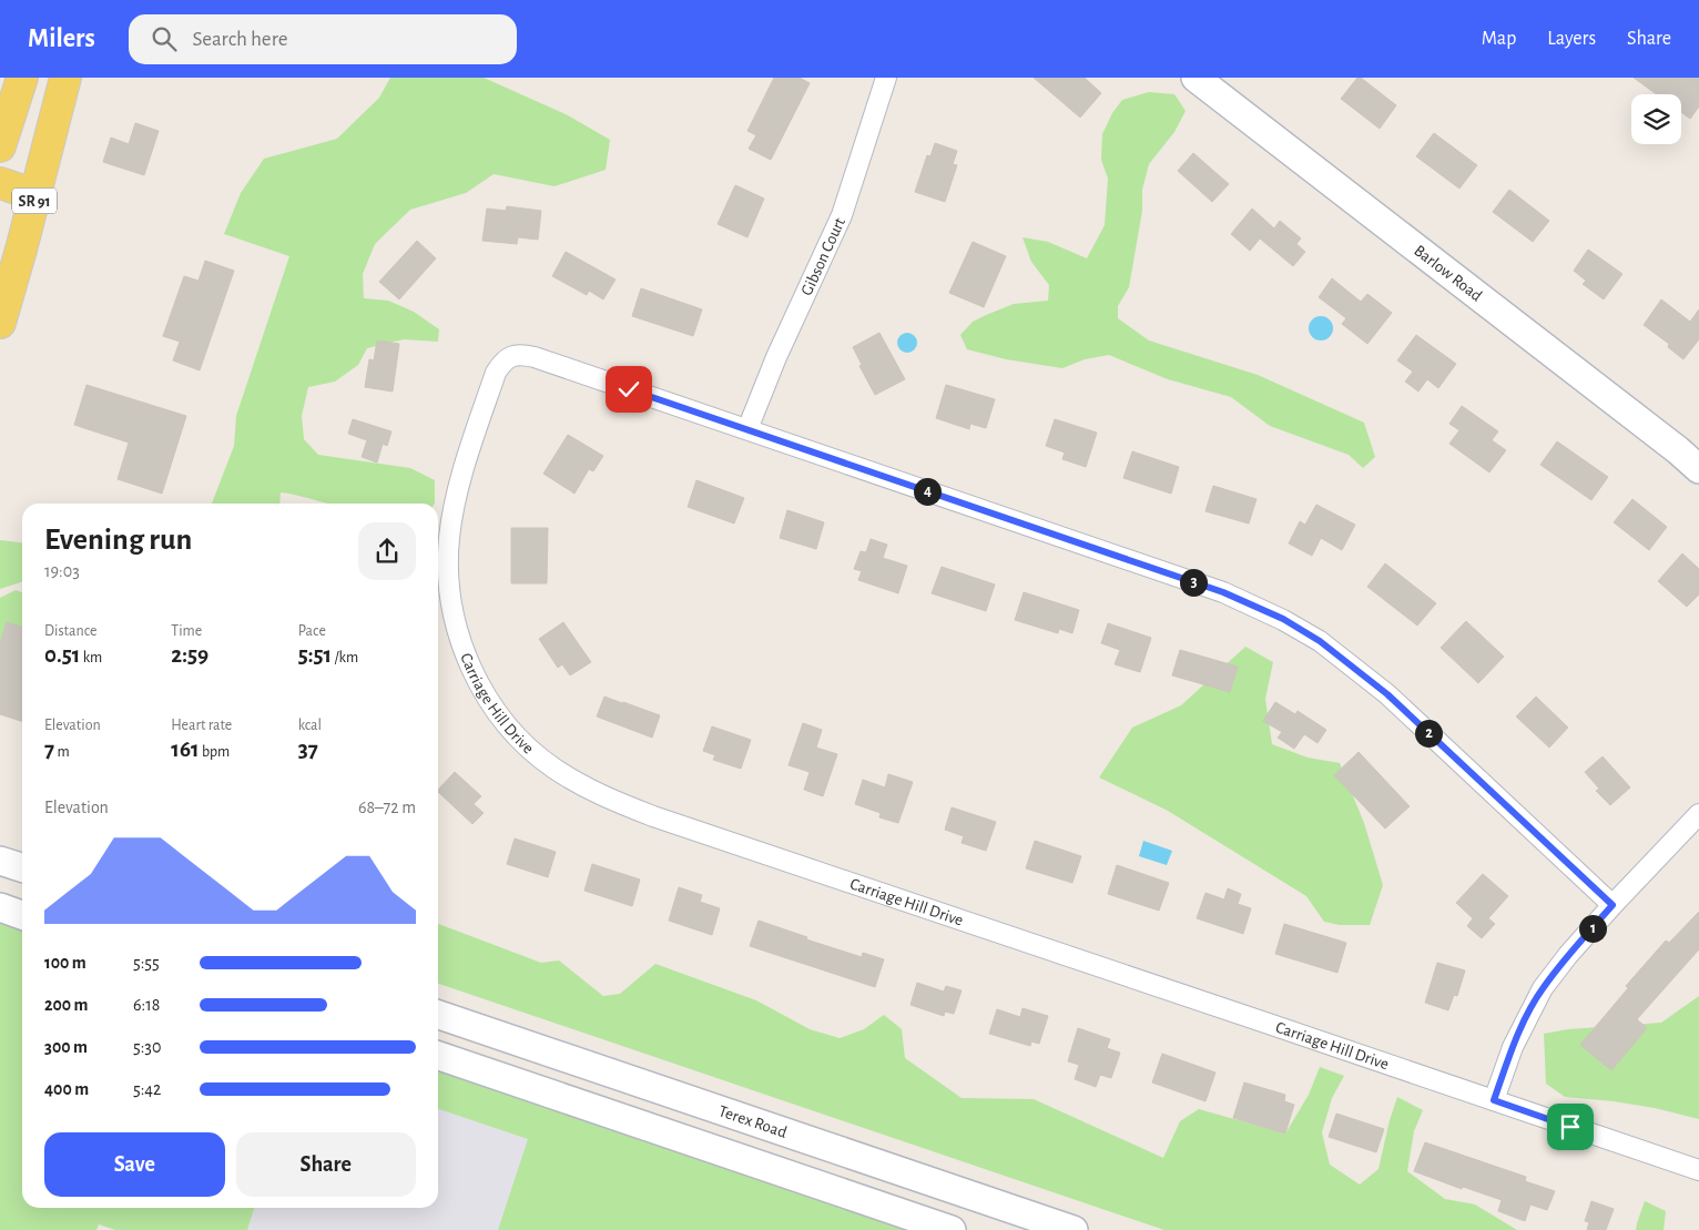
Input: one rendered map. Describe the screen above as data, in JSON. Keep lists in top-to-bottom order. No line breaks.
{"streets":{"main road":["SR 91"],"street":["Gibson Court","Barlow Road","Carriage Hill Drive","Terex Road"]},"crossings":[["Gibson Court","Carriage Hill Drive"]],"page":{"header":"Milers","search":"Search here","nav":["Map","Layers","Share"],"pins":["4","3","2","1"],"heading":["Evening run","19:03"],"stats":[["Distance","0.51 km"],["Time","2:59"],["Pace","5:51 /km"],["Elevation","7 m"],["Heart rate","161 bpm"],["kcal","37"]],"chart":["Elevation","68–72 m"],"list":[{"name":"100 m","note":"5:55"},{"name":"200 m","note":"6:18"},{"name":"300 m","note":"5:30"},{"name":"400 m","note":"5:42"}],"buttons":["Save","Share"]}}
